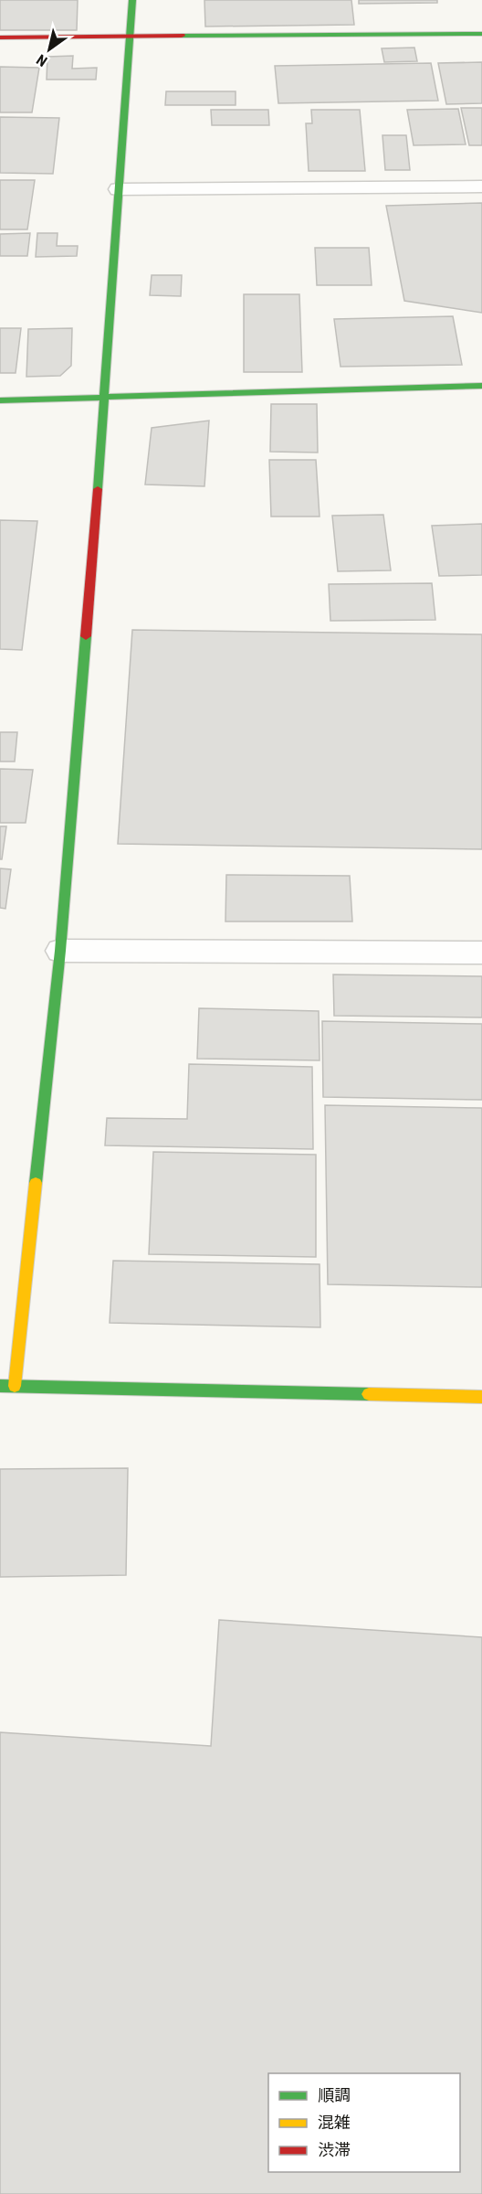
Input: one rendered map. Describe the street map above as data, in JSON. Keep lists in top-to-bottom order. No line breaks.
{"legend":["順調","混雑","渋滞"],"north":"bottom left"}
